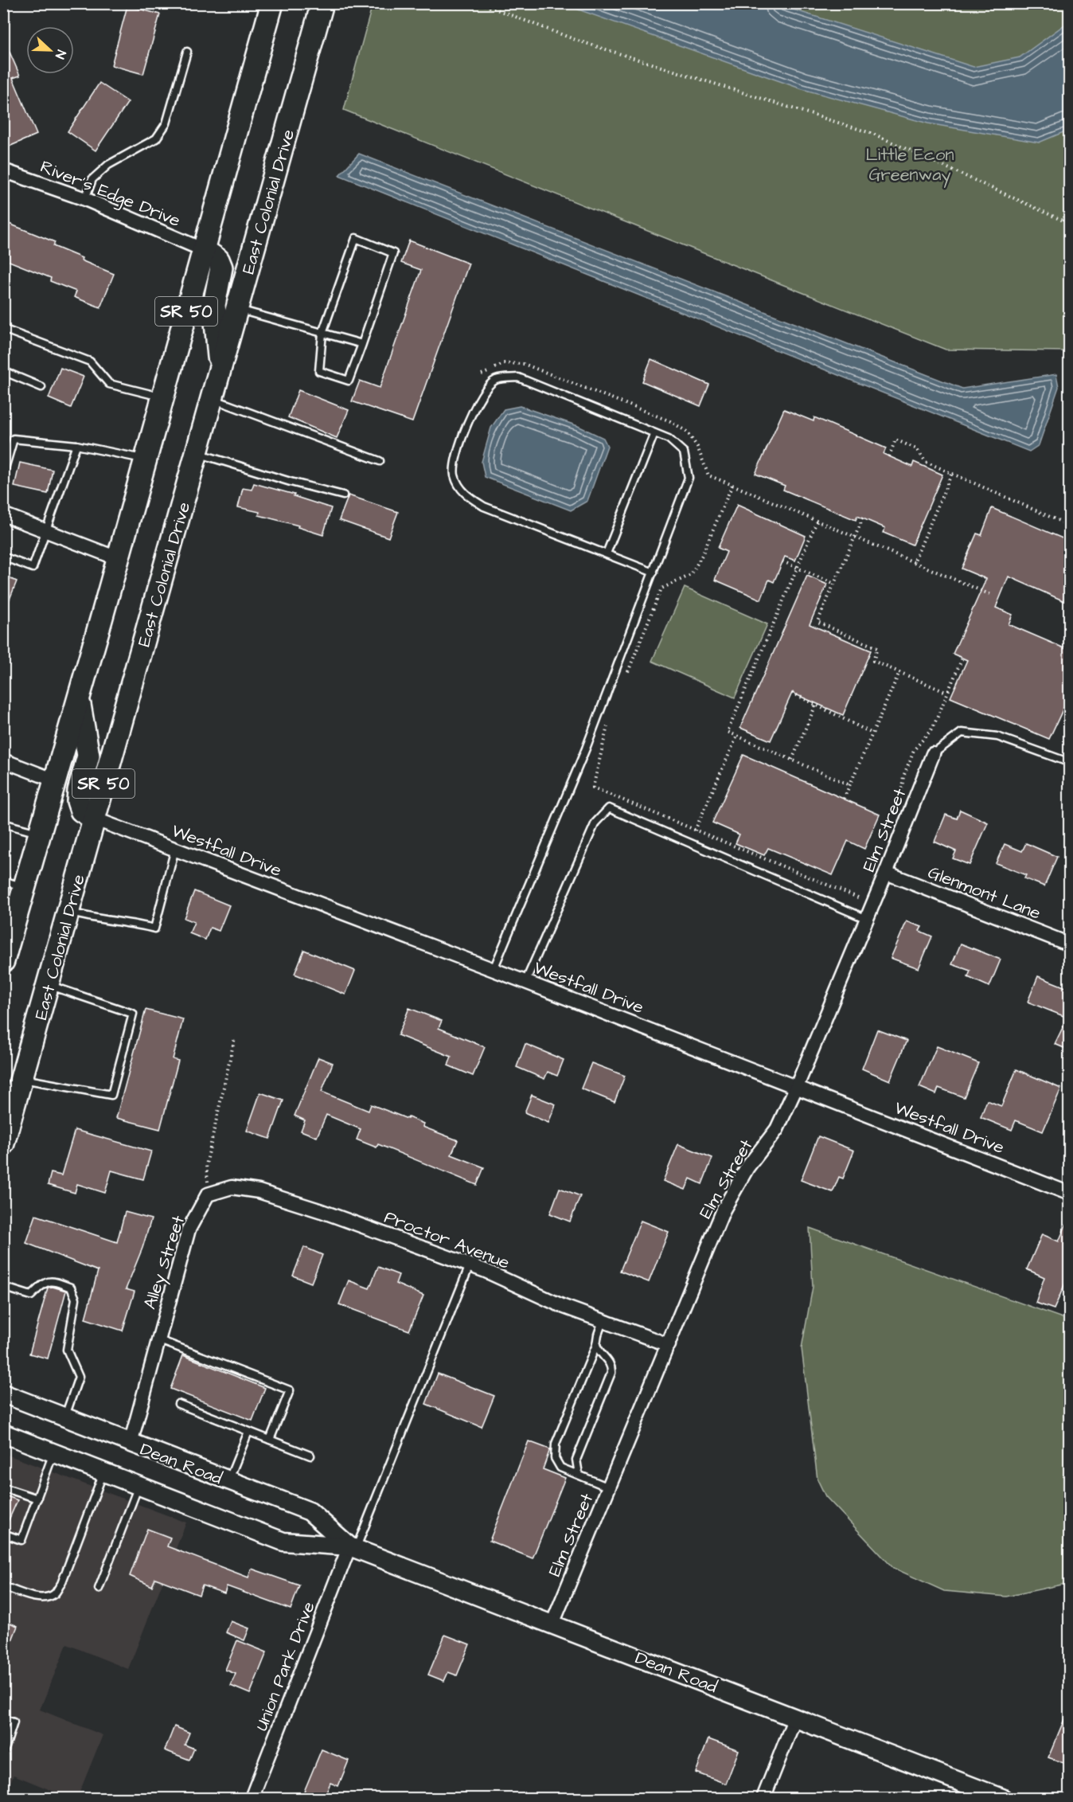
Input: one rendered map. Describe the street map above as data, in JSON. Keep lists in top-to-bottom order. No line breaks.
{"streets":{"highway":["East Colonial Drive","SR 50"],"main road":["Dean Road"],"street":["River's Edge Drive","Elm Street","Westfall Drive","Glenmont Lane","Proctor Avenue","Alley Street","Union Park Drive"]},"crossings":[["River's Edge Drive","SR 50"],["East Colonial Drive","Westfall Drive"],["Elm Street","Westfall Drive"],["Elm Street","Glenmont Lane"],["Elm Street","Proctor Avenue"],["Elm Street","Dean Road"],["Proctor Avenue","Alley Street"],["Alley Street","Dean Road"],["Dean Road","Union Park Drive"]],"parks":["Little Econ Greenway"],"north":"right"}
